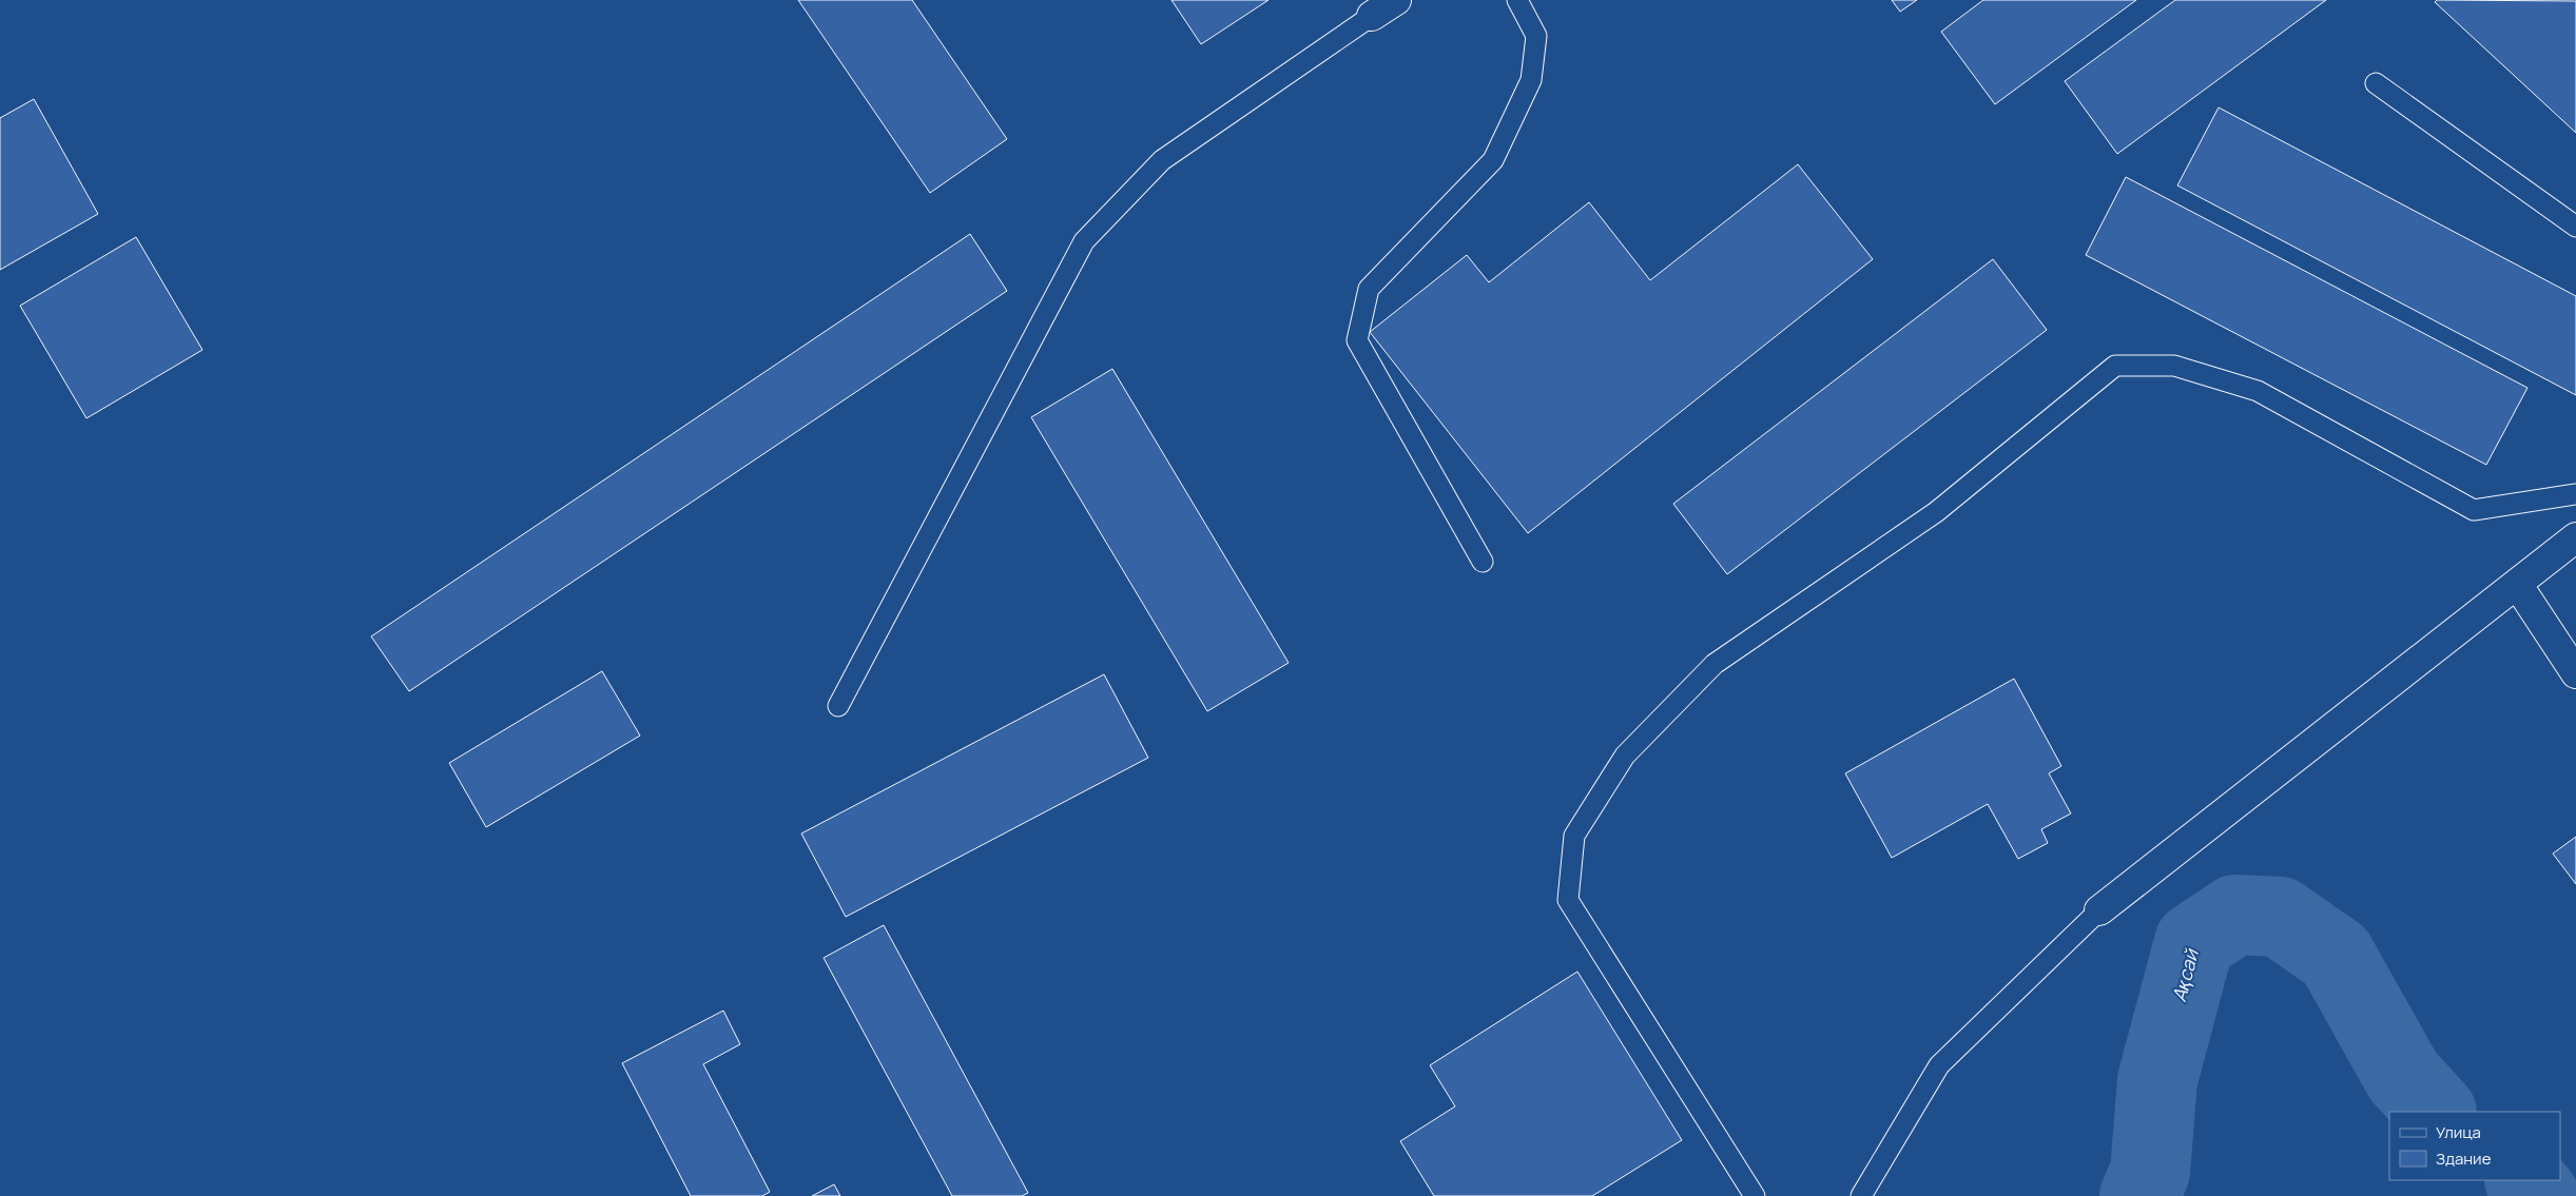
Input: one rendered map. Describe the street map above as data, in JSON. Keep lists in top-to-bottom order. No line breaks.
{"water":["Ақсай"],"legend":["Улица","Здание"]}
